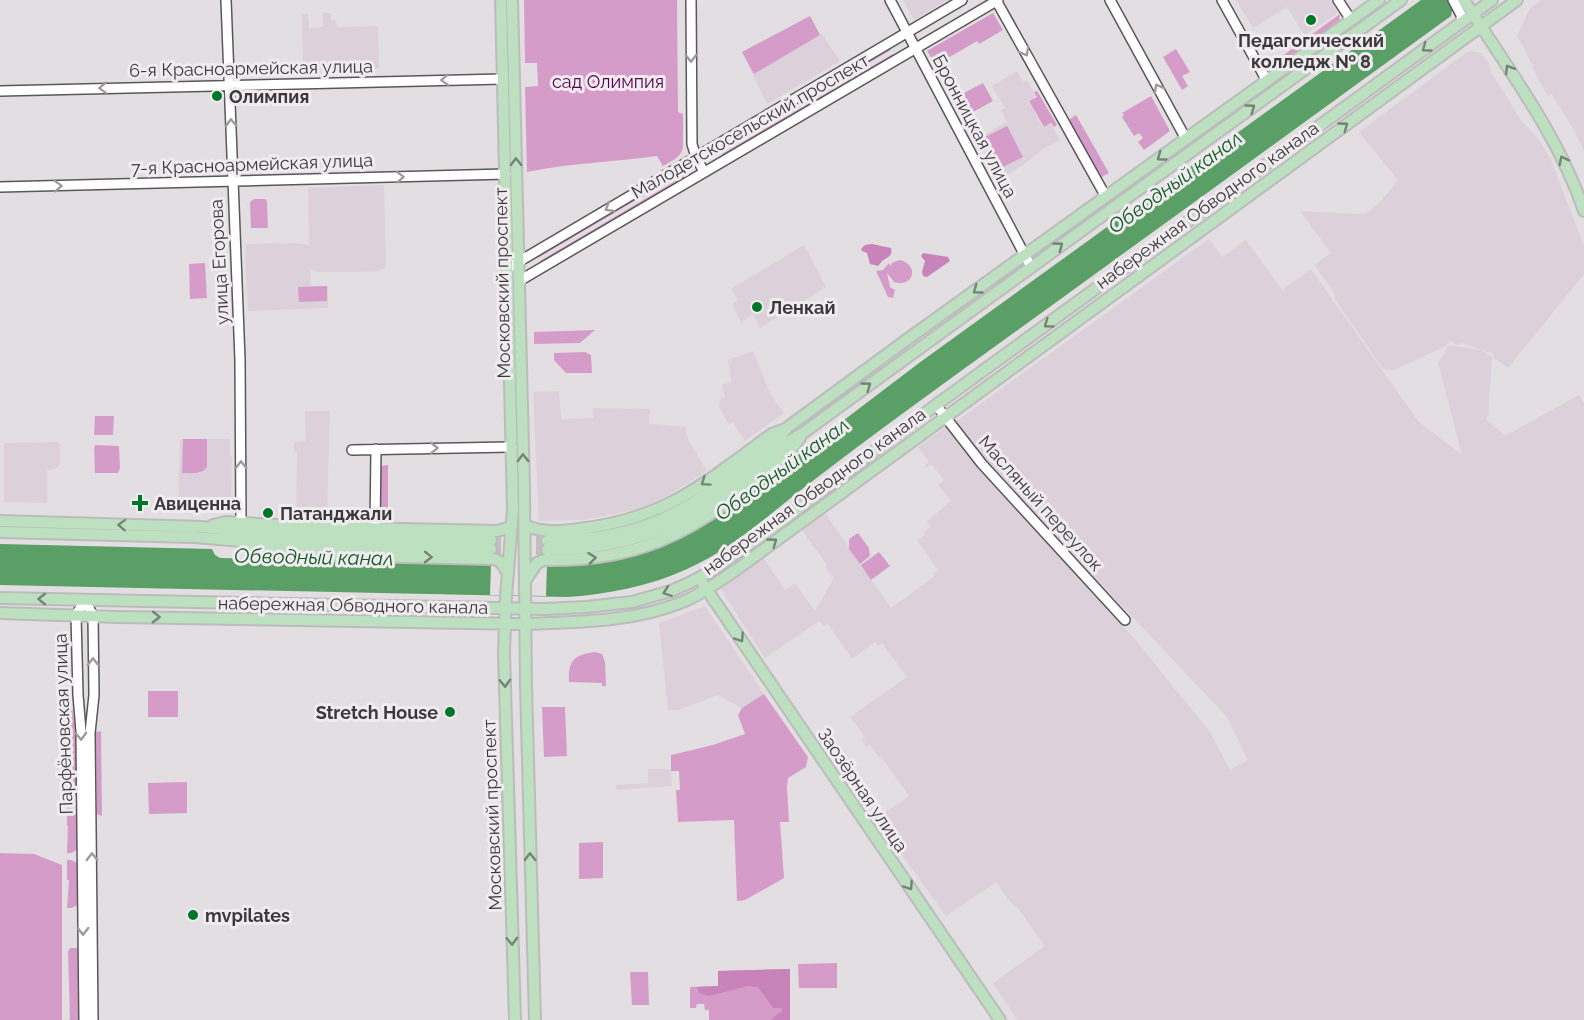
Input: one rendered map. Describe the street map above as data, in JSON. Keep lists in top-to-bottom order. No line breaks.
{"streets":{"main road":["набережная Обводного канала","Московский проспект","Заозёрная улица"],"street":["6-я Красноармейская улица","Малодетскосельский проспект","Бронницкая улица","7-я Красноармейская улица","улица Егорова","Масляный переулок","Парфёновская улица"]},"crossings":[["6-я Красноармейская улица","улица Егорова"],["6-я Красноармейская улица","Московский проспект"],["Малодетскосельский проспект","Бронницкая улица"],["Малодетскосельский проспект","Московский проспект"],["7-я Красноармейская улица","улица Егорова"],["7-я Красноармейская улица","Московский проспект"],["набережная Обводного канала","Московский проспект"],["набережная Обводного канала","Масляный переулок"],["набережная Обводного канала","Парфёновская улица"],["набережная Обводного канала","Заозёрная улица"]],"one_way":["6-я Красноармейская улица","7-я Красноармейская улица","улица Егорова","Заозёрная улица"],"water":["Обводный канал"],"parks":["сад Олимпия"],"places":{"other":["Педагогический колледж № 8","Олимпия","Ленкай","Патанджали","Stretch House","mvpilates"],"health":["Авиценна"]}}
